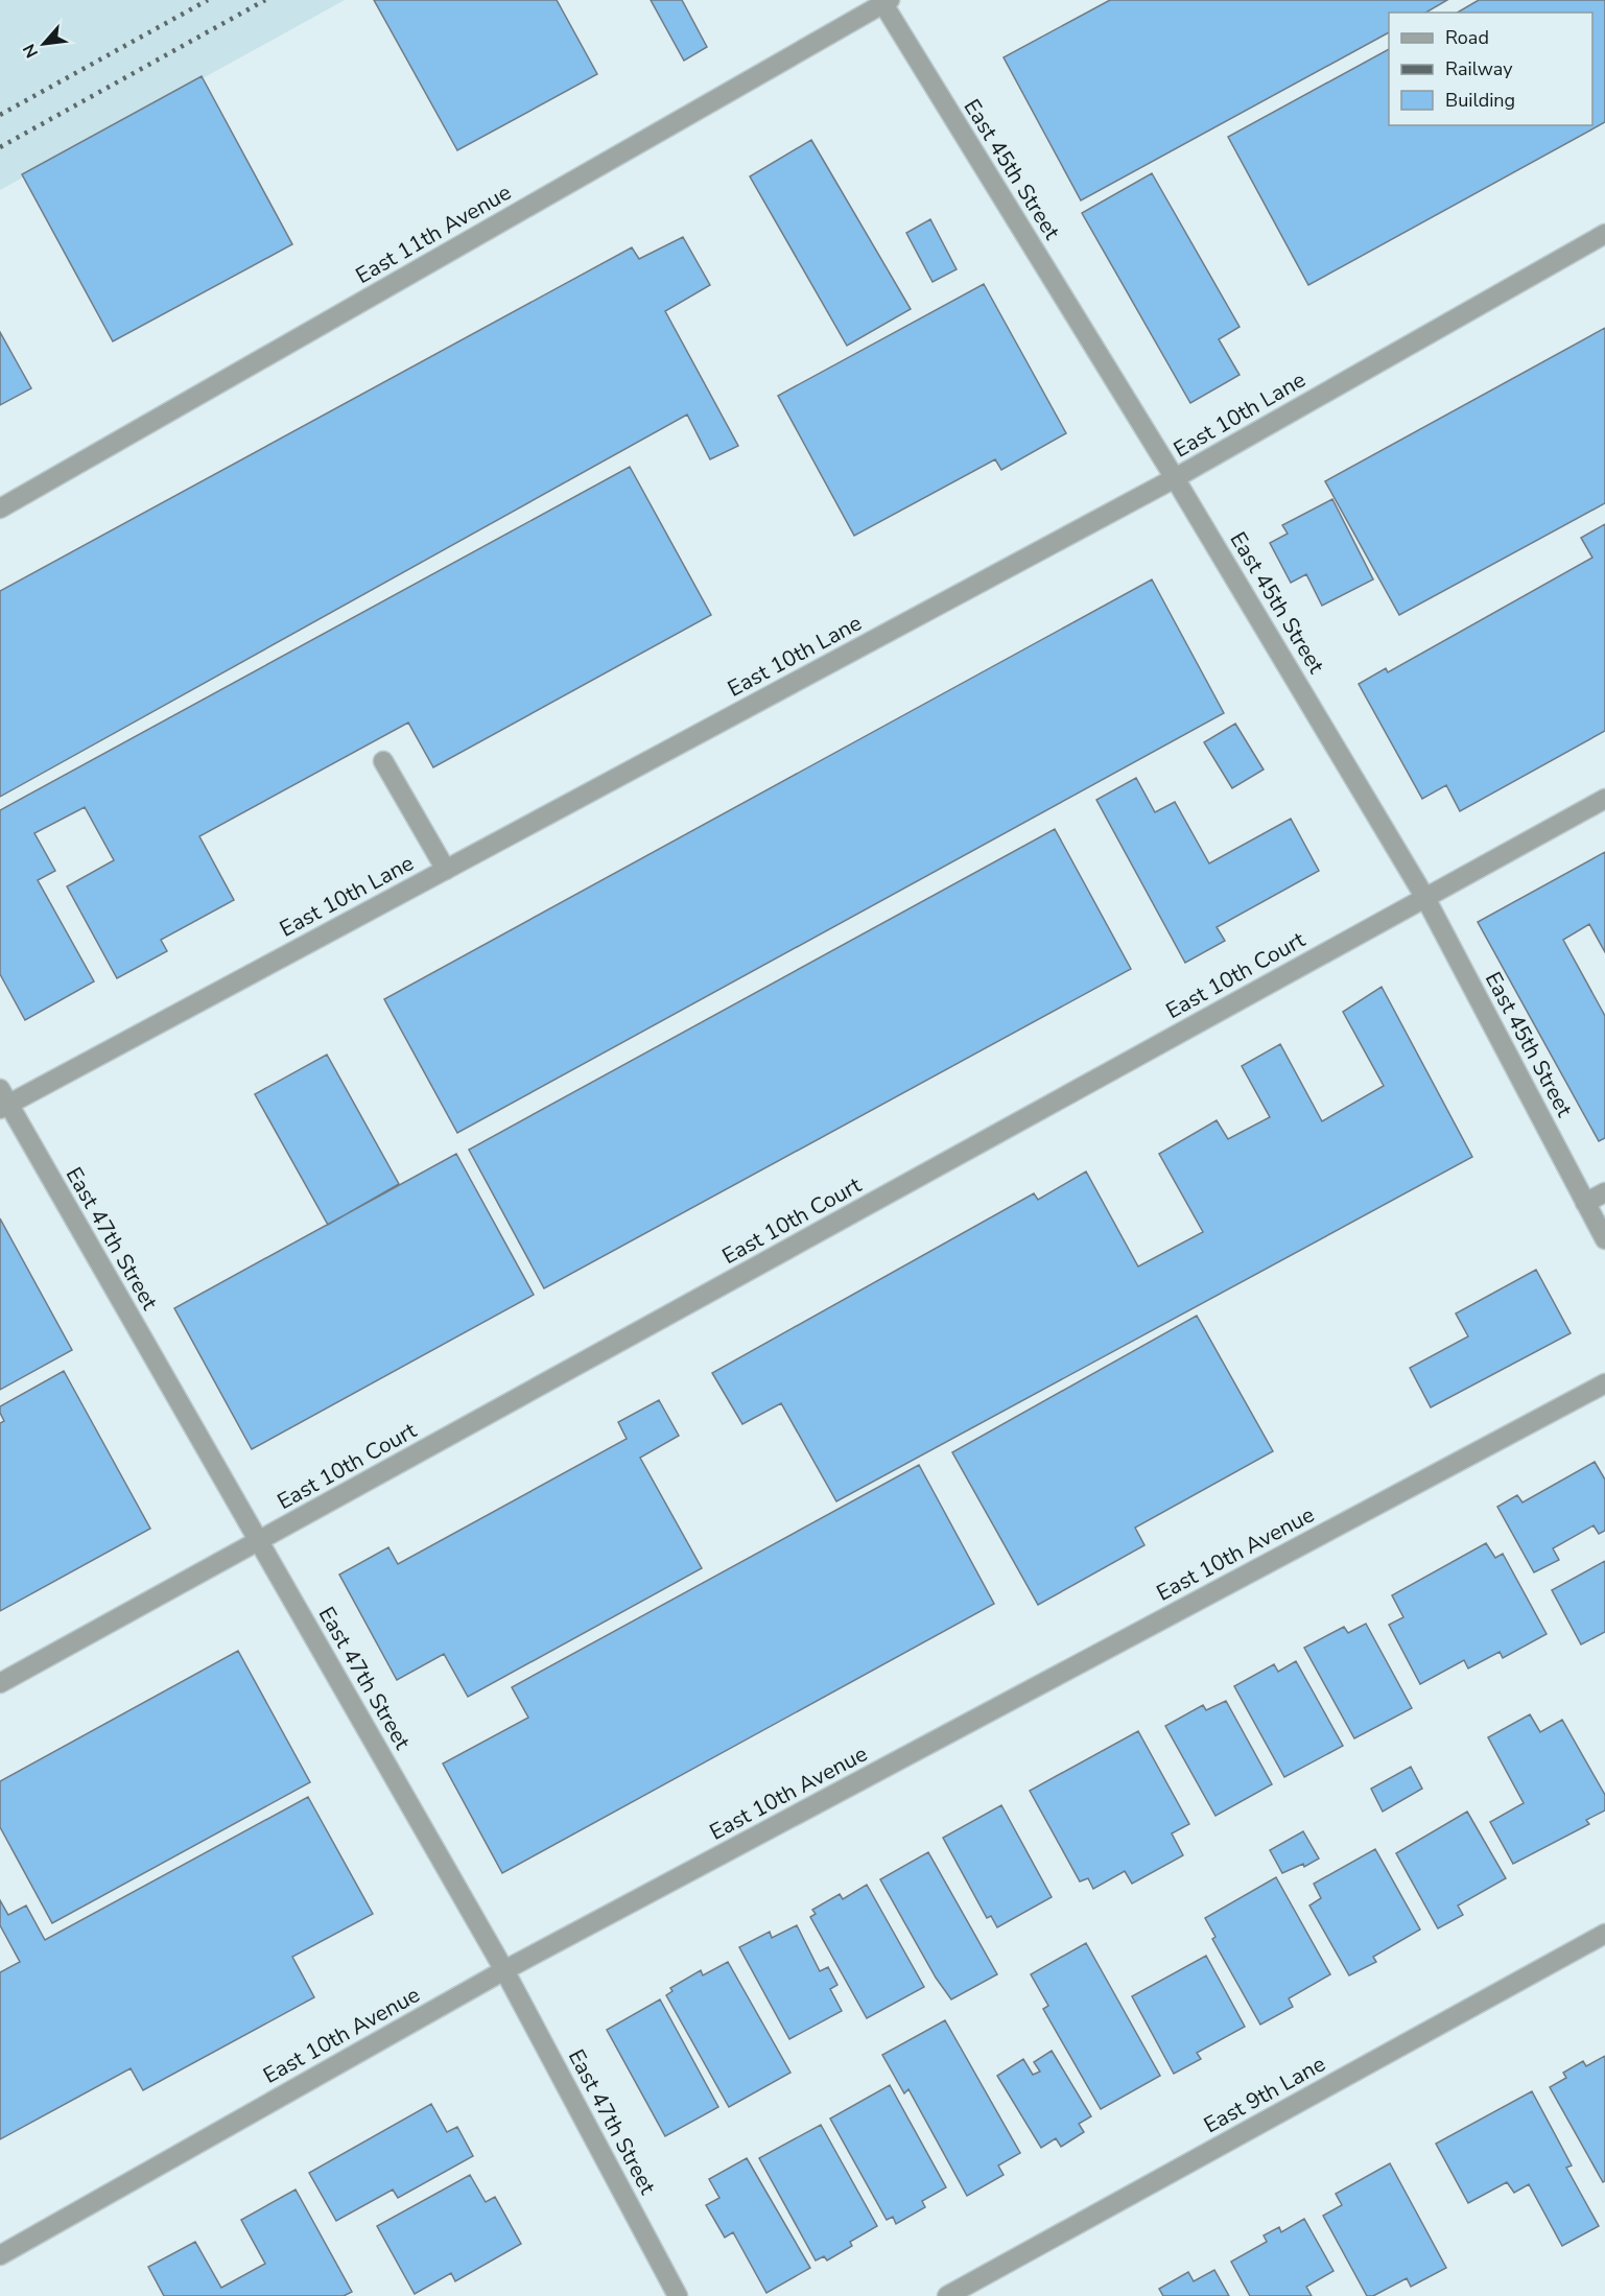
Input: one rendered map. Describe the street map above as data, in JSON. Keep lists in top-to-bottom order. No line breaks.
{"streets":{"street":["East 45th Street","East 11th Avenue","East 10th Lane","East 10th Court","East 47th Street","East 10th Avenue","East 9th Lane"]},"crossings":[["East 45th Street","East 11th Avenue"],["East 45th Street","East 10th Lane"],["East 45th Street","East 10th Court"],["East 10th Lane","East 47th Street"],["East 10th Court","East 47th Street"],["East 47th Street","East 10th Avenue"]],"legend":["Road","Railway","Building"],"north":"bottom left"}
